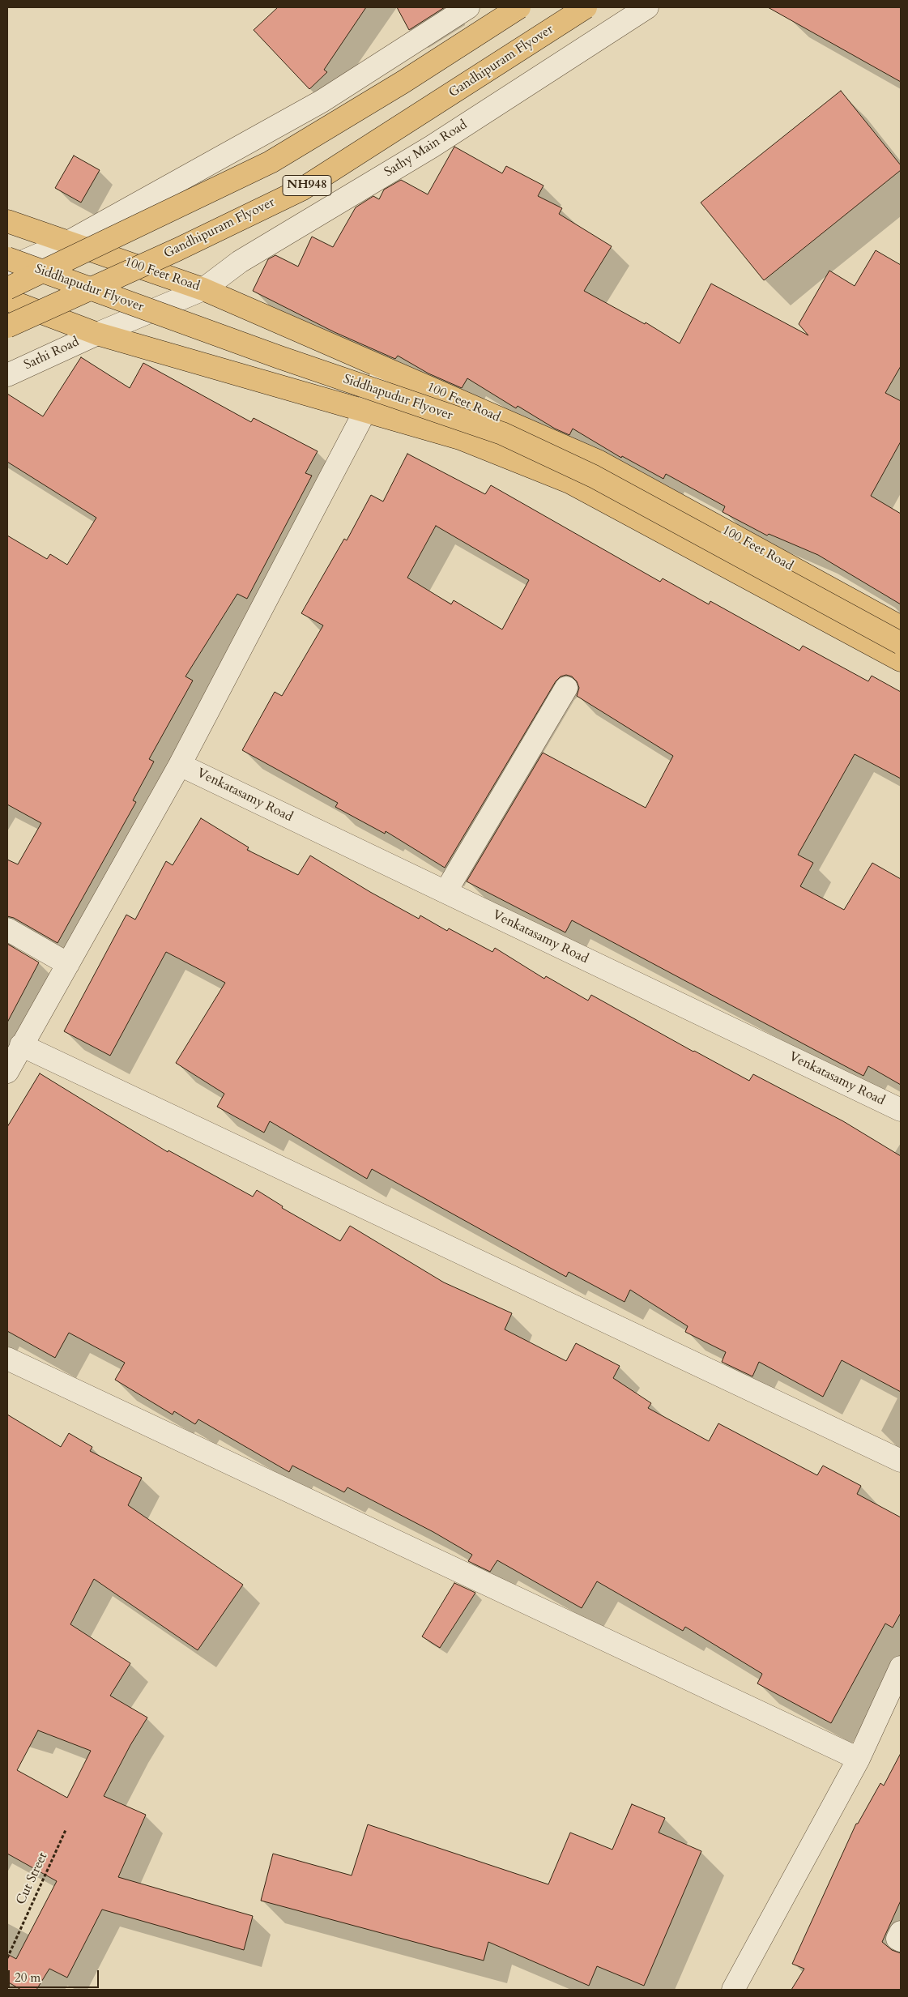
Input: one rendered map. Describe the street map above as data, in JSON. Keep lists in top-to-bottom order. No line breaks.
{"streets":{"main road":["Gandhipuram Flyover","NH948","100 Feet Road","Siddhapudur Flyover"],"street":["Sathy Main Road","Sathi Road","Venkatasamy Road"],"path":["Cut Street"]},"crossings":[["Sathy Main Road","100 Feet Road"],["Sathy Main Road","Sathi Road"]],"scale_bar":"20 m"}
